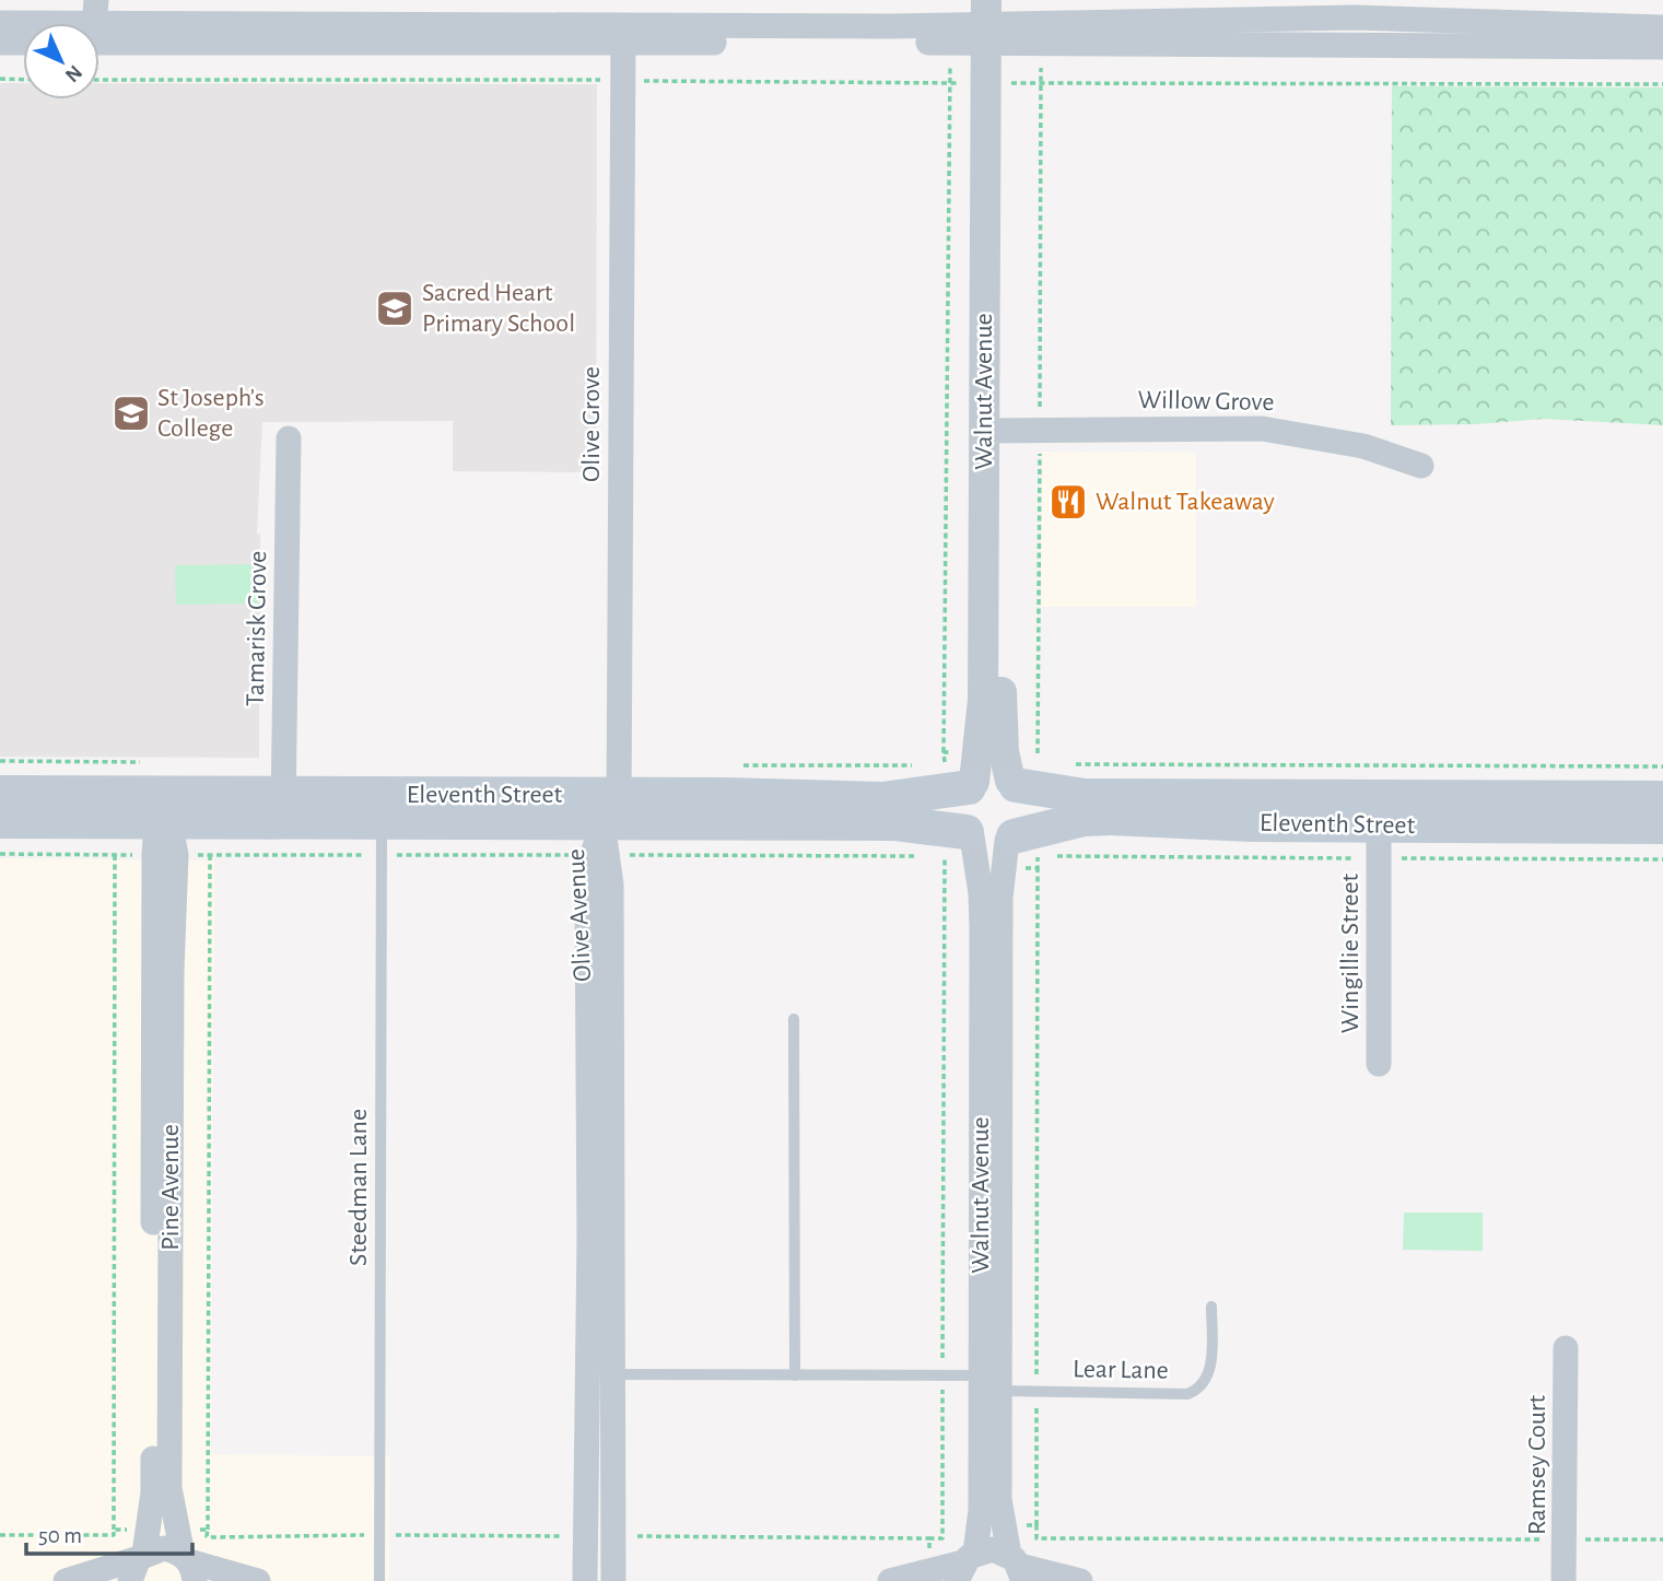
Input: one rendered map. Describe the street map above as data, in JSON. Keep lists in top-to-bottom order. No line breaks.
{"streets":{"main road":["Eleventh Street"],"street":["Walnut Avenue","Willow Grove","Olive Grove","Tamarisk Grove","Olive Avenue","Wingillie Street","Pine Avenue","Ramsey Court"],"lane":["Steedman Lane","Lear Lane"]},"crossings":[["Walnut Avenue","Willow Grove"],["Walnut Avenue","Eleventh Street"],["Walnut Avenue","Lear Lane"],["Olive Grove","Eleventh Street"],["Olive Grove","Olive Avenue"],["Tamarisk Grove","Eleventh Street"],["Eleventh Street","Olive Avenue"],["Eleventh Street","Wingillie Street"],["Eleventh Street","Pine Avenue"],["Eleventh Street","Steedman Lane"]],"places":{"school or university":["Sacred Heart Primary School","St Joseph’s College"],"restaurant":["Walnut Takeaway"]},"scale_bar":"50 m","north":"bottom right"}
